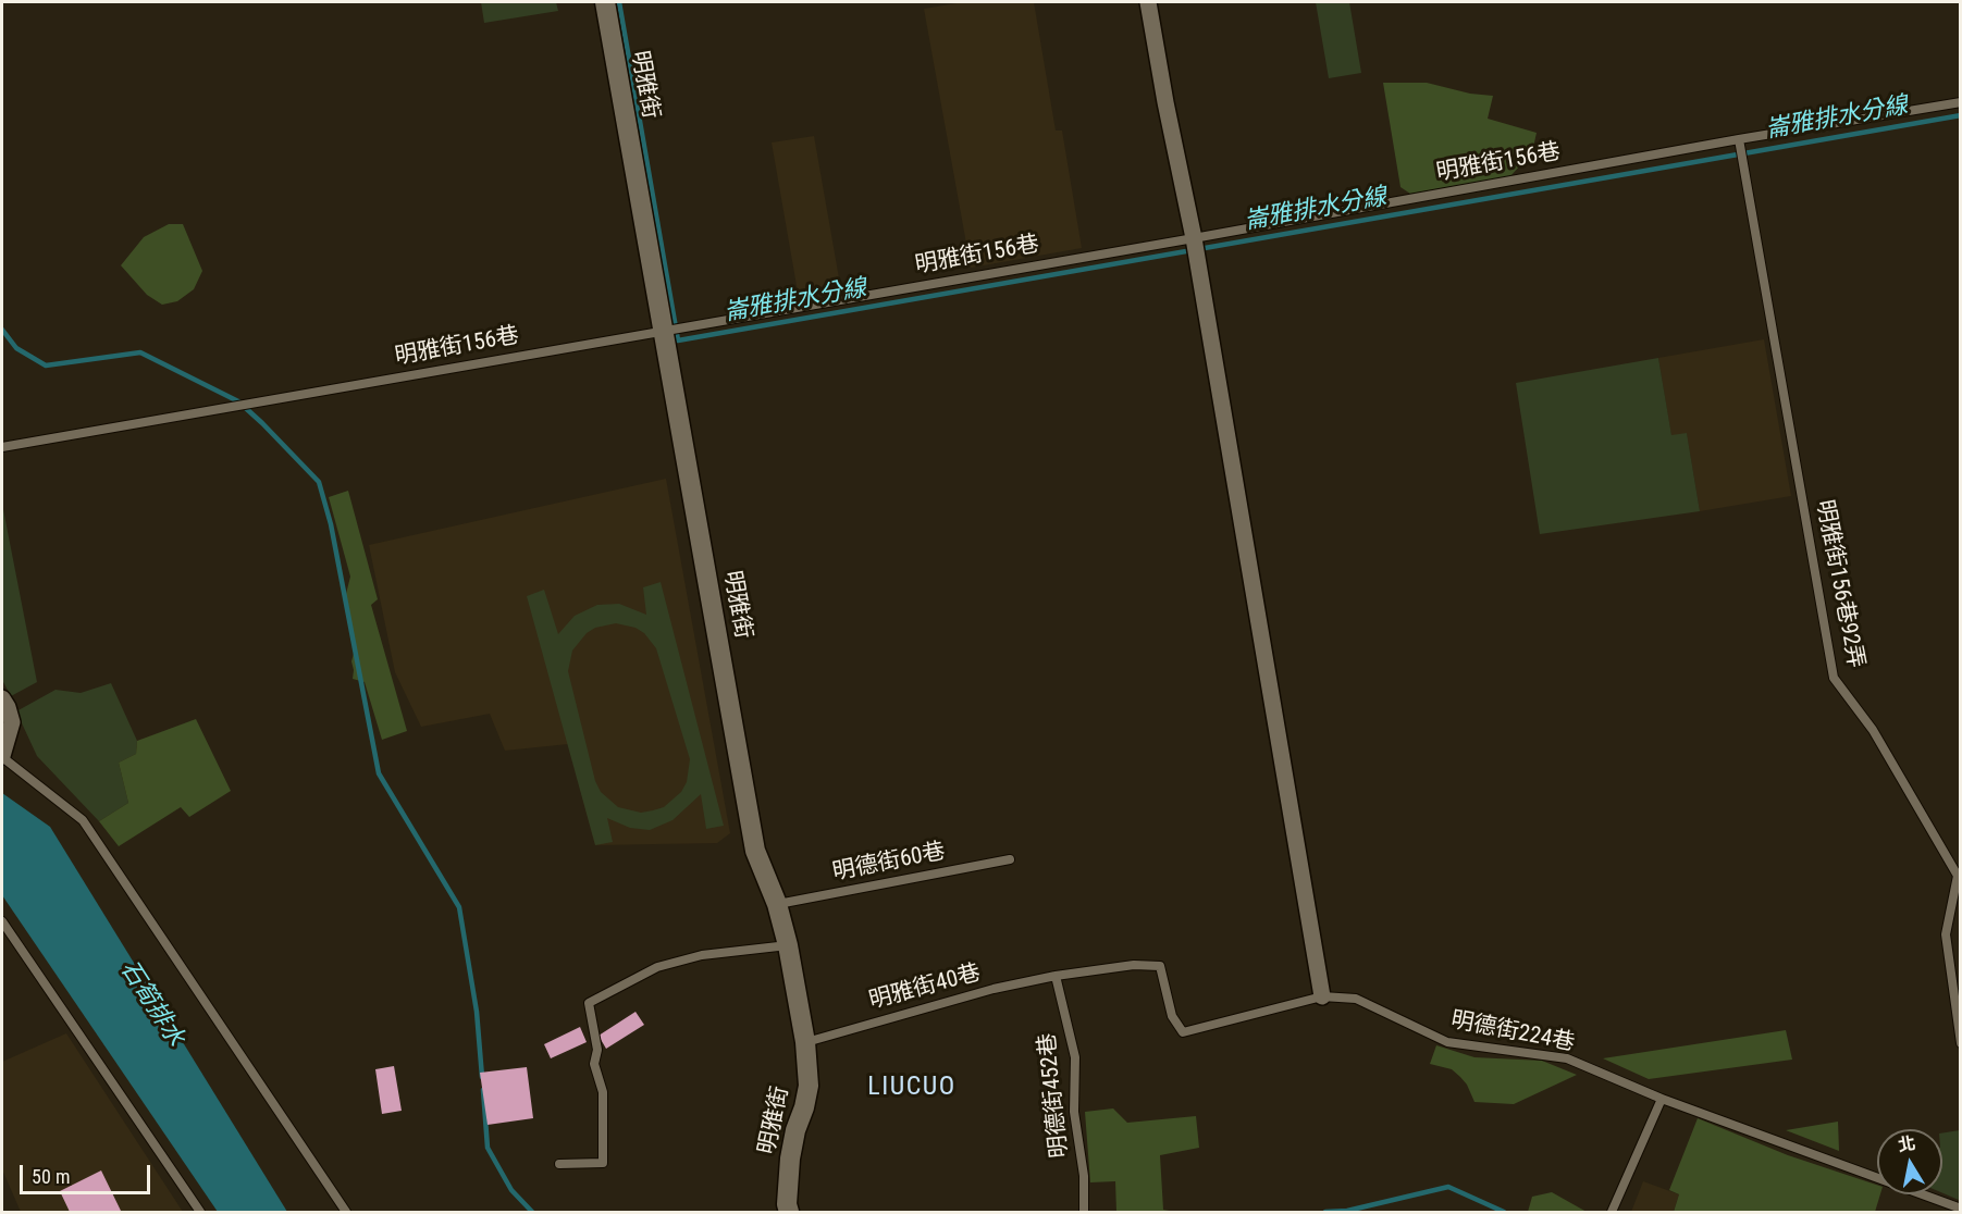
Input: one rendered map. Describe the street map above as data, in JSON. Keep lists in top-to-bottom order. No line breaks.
{"streets":{"street":["明雅街"],"lane":["明雅街156巷","明雅街156巷92弄","明德街60巷","明雅街40巷","明德街224巷","明德街452巷"]},"crossings":[["明雅街","明雅街156巷"],["明雅街","明德街60巷"],["明雅街","明雅街40巷"],["明雅街156巷","明雅街156巷92弄"],["明雅街40巷","明德街224巷"],["明雅街40巷","明德街452巷"],["明德街224巷","明德街452巷"]],"districts":["LIUCUO"],"water":["崙雅排水分線","石筍排水"],"scale_bar":"50 m","north":"top"}
